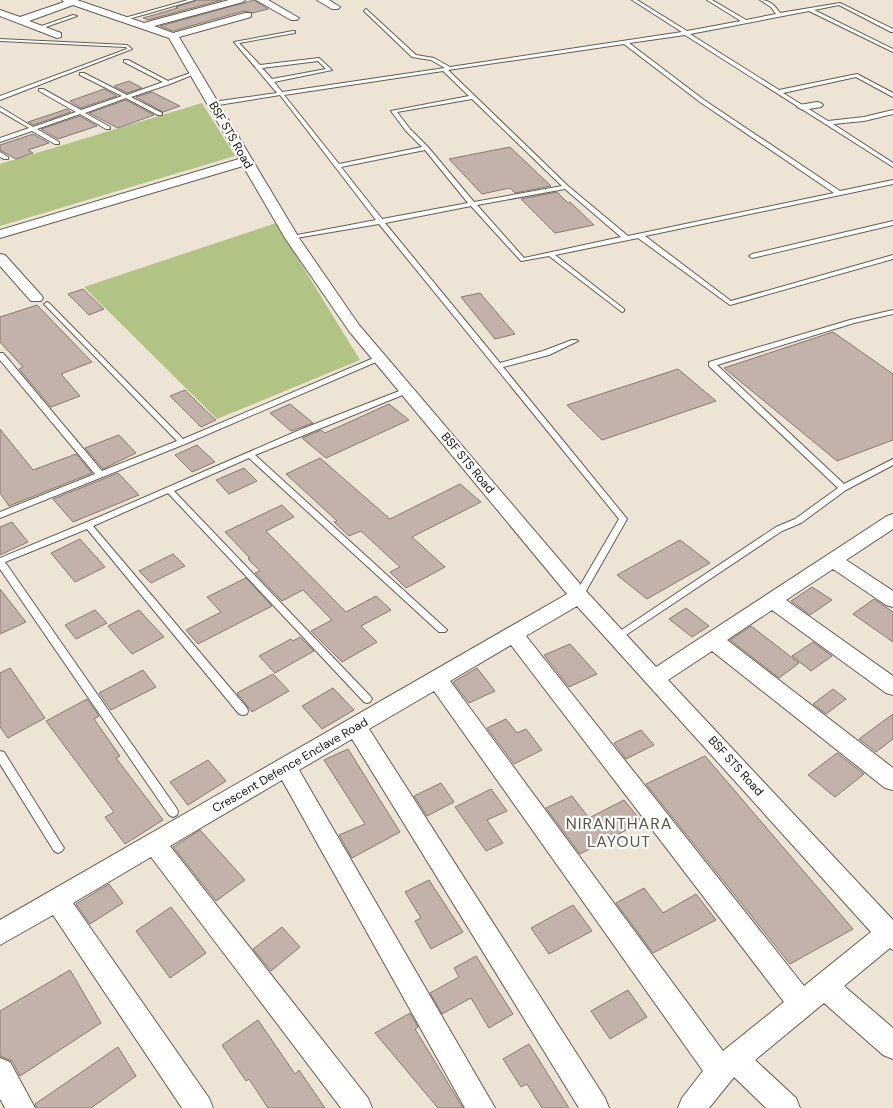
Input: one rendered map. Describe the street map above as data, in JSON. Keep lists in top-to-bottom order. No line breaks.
{"streets":{"street":["BSF STS Road","Crescent Defence Enclave Road"]},"crossings":[["BSF STS Road","Crescent Defence Enclave Road"]],"districts":["NIRANTHARA LAYOUT"]}
